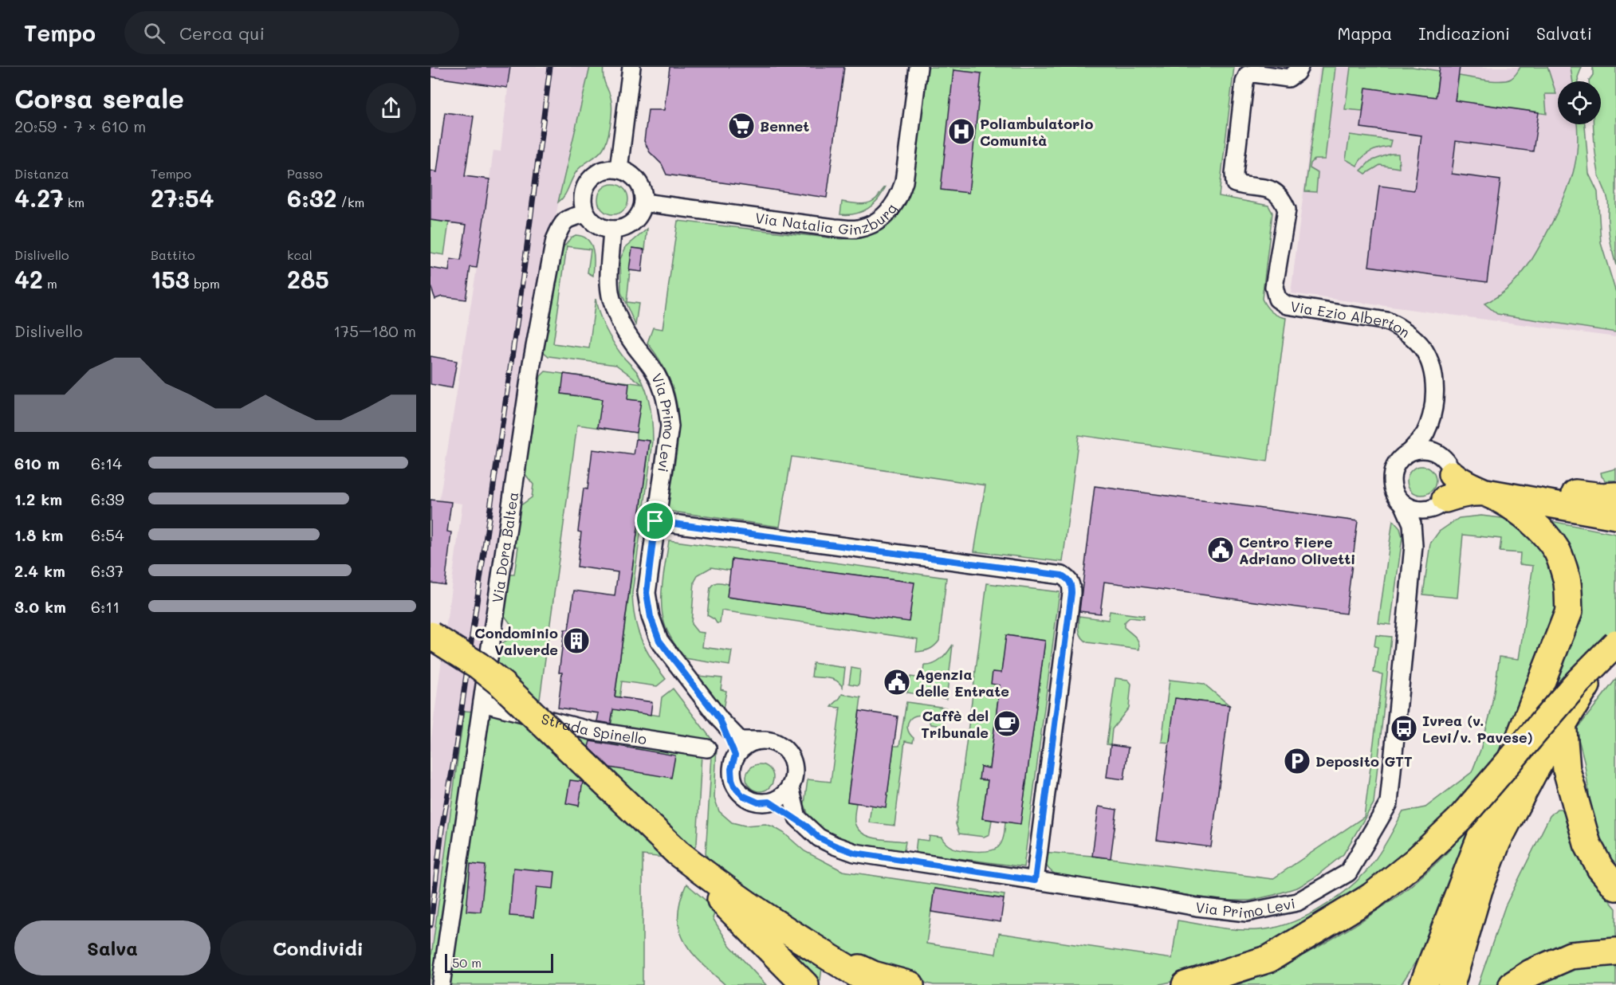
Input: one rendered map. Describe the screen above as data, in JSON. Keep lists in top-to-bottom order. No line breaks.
{"streets":{"street":["Via Natalia Ginzburg","Via Ezio Alberton","Via Primo Levi","Via Dora Baltea","Strada Spinello"]},"crossings":[["Via Natalia Ginzburg","Via Primo Levi"],["Via Natalia Ginzburg","Via Dora Baltea"],["Via Ezio Alberton","Via Primo Levi"],["Via Primo Levi","Via Dora Baltea"],["Via Dora Baltea","Strada Spinello"]],"places":{"supermarket":["Bennet"],"hospital":["Poliambulatorio Comunità"],"public building":["Centro Fiere Adriano Olivetti","Agenzia delle Entrate"],"building":["Condominio Valverde"],"cafe":["Caffè del Tribunale"],"bus stop":["Ivrea (v. Levi/v. Pavese)"],"parking":["Deposito GTT"]},"scale_bar":"50 m","page":{"header":"Tempo","search":"Cerca qui","nav":["Mappa","Indicazioni","Salvati"],"heading":["Corsa serale","20:59 · 7 × 610 m"],"stats":[["Distanza","4.27 km"],["Tempo","27:54"],["Passo","6:32 /km"],["Dislivello","42 m"],["Battito","153 bpm"],["kcal","285"]],"chart":["Dislivello","175–180 m"],"list":[{"name":"610 m","note":"6:14"},{"name":"1.2 km","note":"6:39"},{"name":"1.8 km","note":"6:54"},{"name":"2.4 km","note":"6:37"},{"name":"3.0 km","note":"6:11"}],"buttons":["Salva","Condividi"],"scale":"50 m"}}
